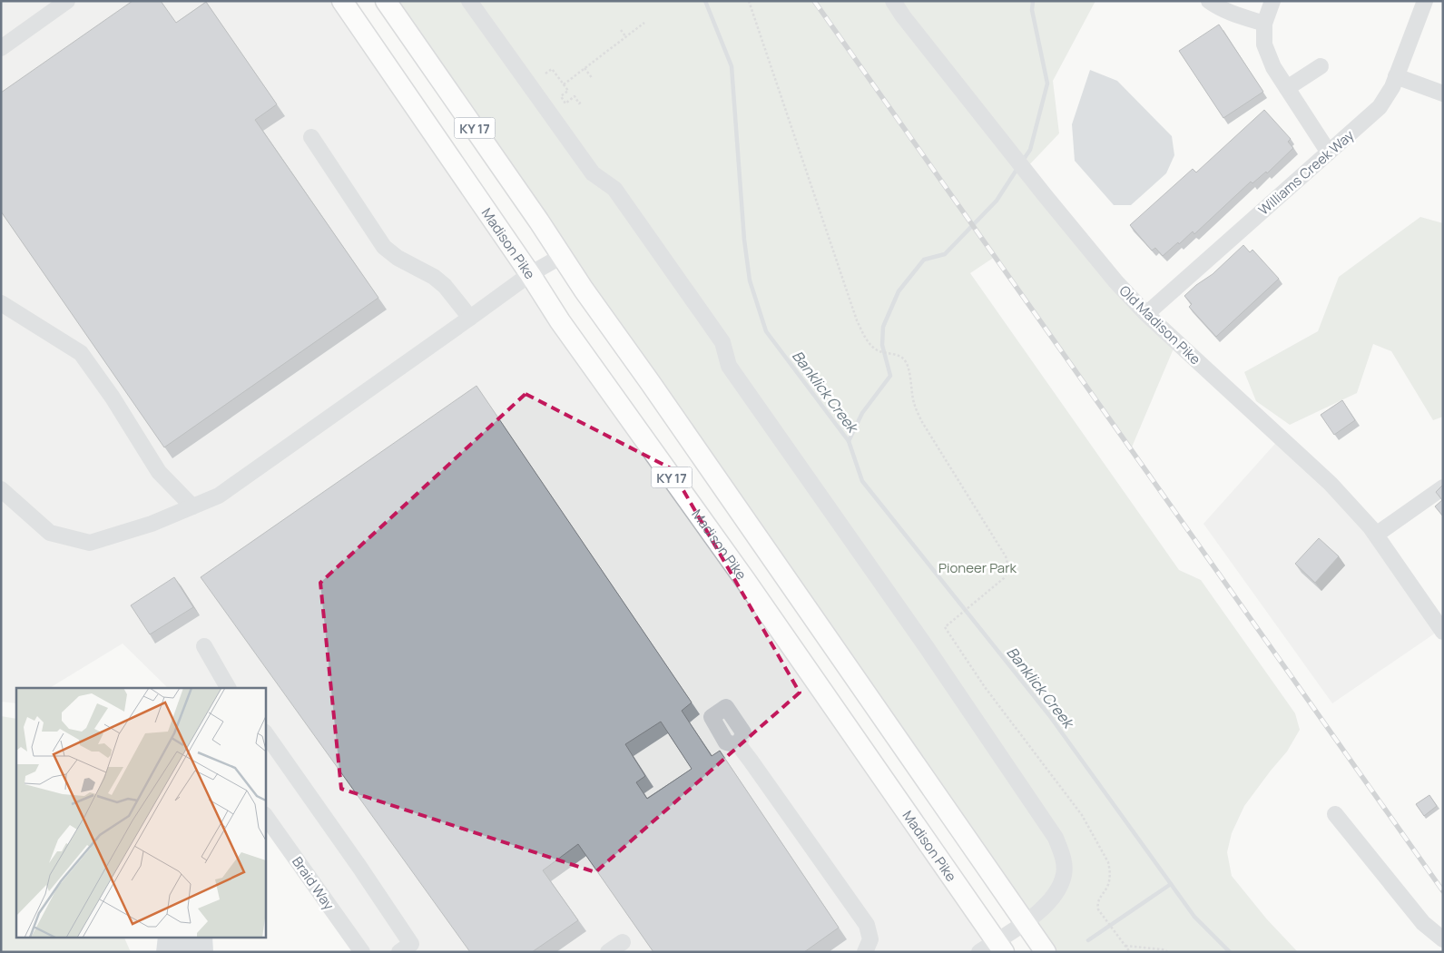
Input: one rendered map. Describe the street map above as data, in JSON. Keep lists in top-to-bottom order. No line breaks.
{"streets":{"main road":["KY 17","Madison Pike"],"street":["Williams Creek Way","Old Madison Pike","Braid Way"]},"crossings":[["Williams Creek Way","Old Madison Pike"]],"water":["Banklick Creek"],"parks":["Pioneer Park"]}
